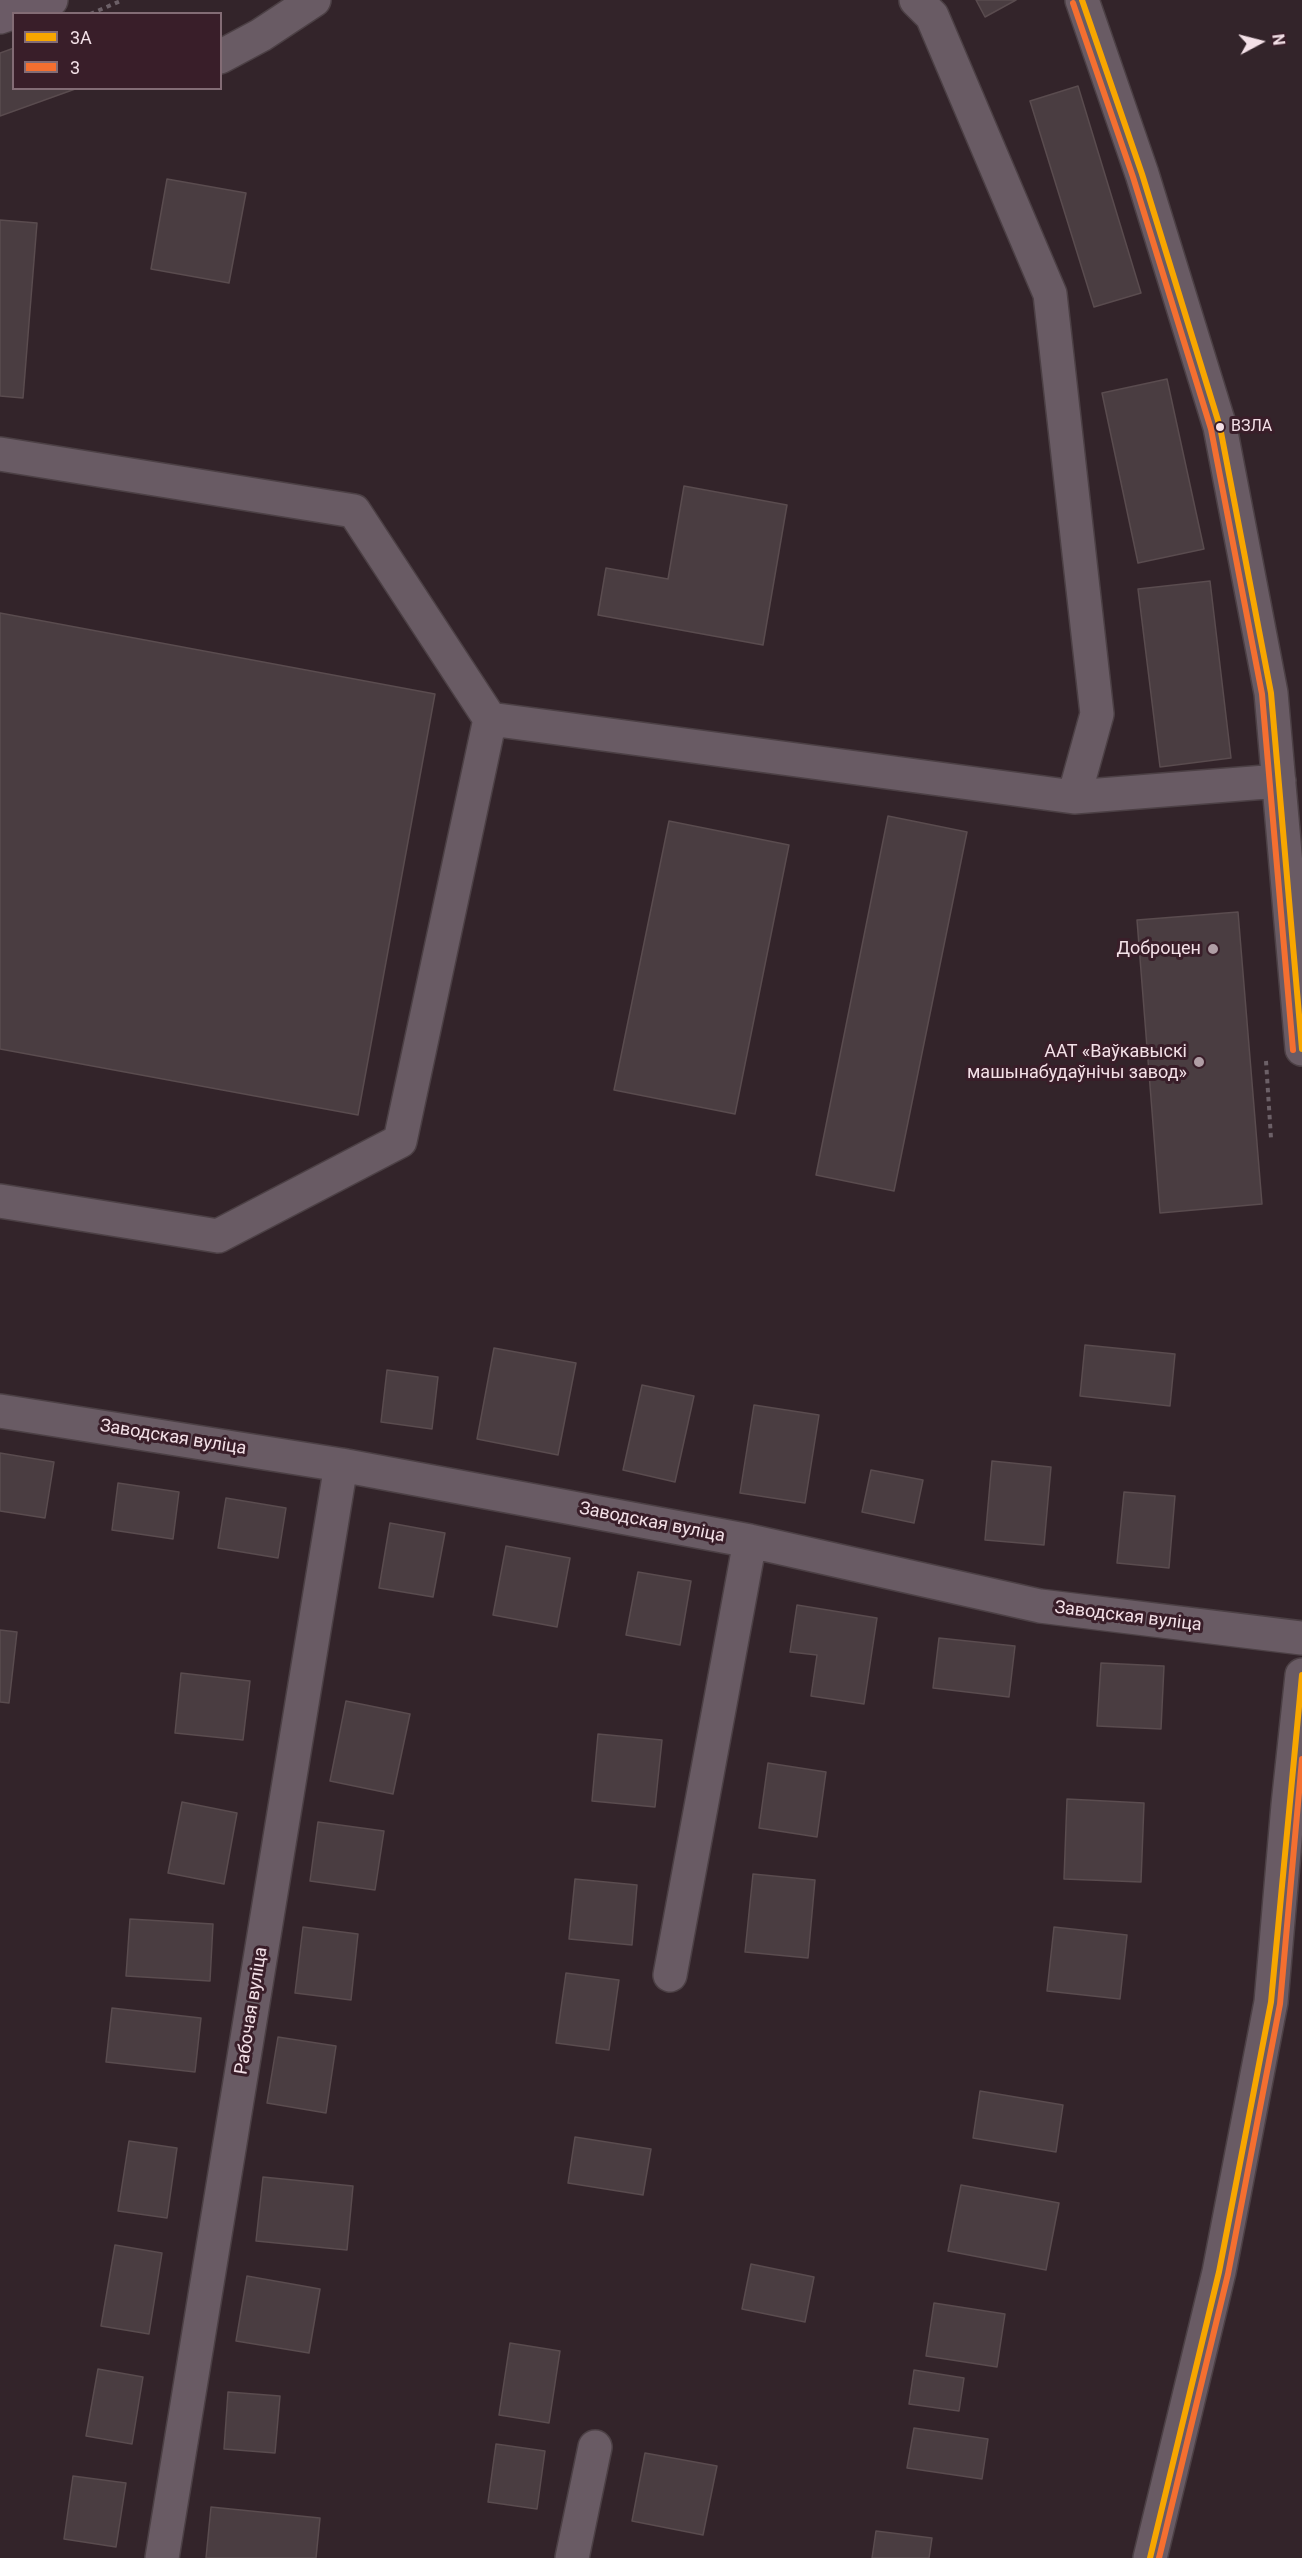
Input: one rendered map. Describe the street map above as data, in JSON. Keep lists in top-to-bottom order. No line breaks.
{"streets":{"street":["Заводская вуліца","Рабочая вуліца"]},"crossings":[["Заводская вуліца","Рабочая вуліца"]],"places":["ВЗЛА","Доброцен","ААТ «Ваўкавыскі машынабудаўнічы завод»"],"lines":["transit line 3А","transit line 3"],"legend":["3А","3"],"north":"right"}
